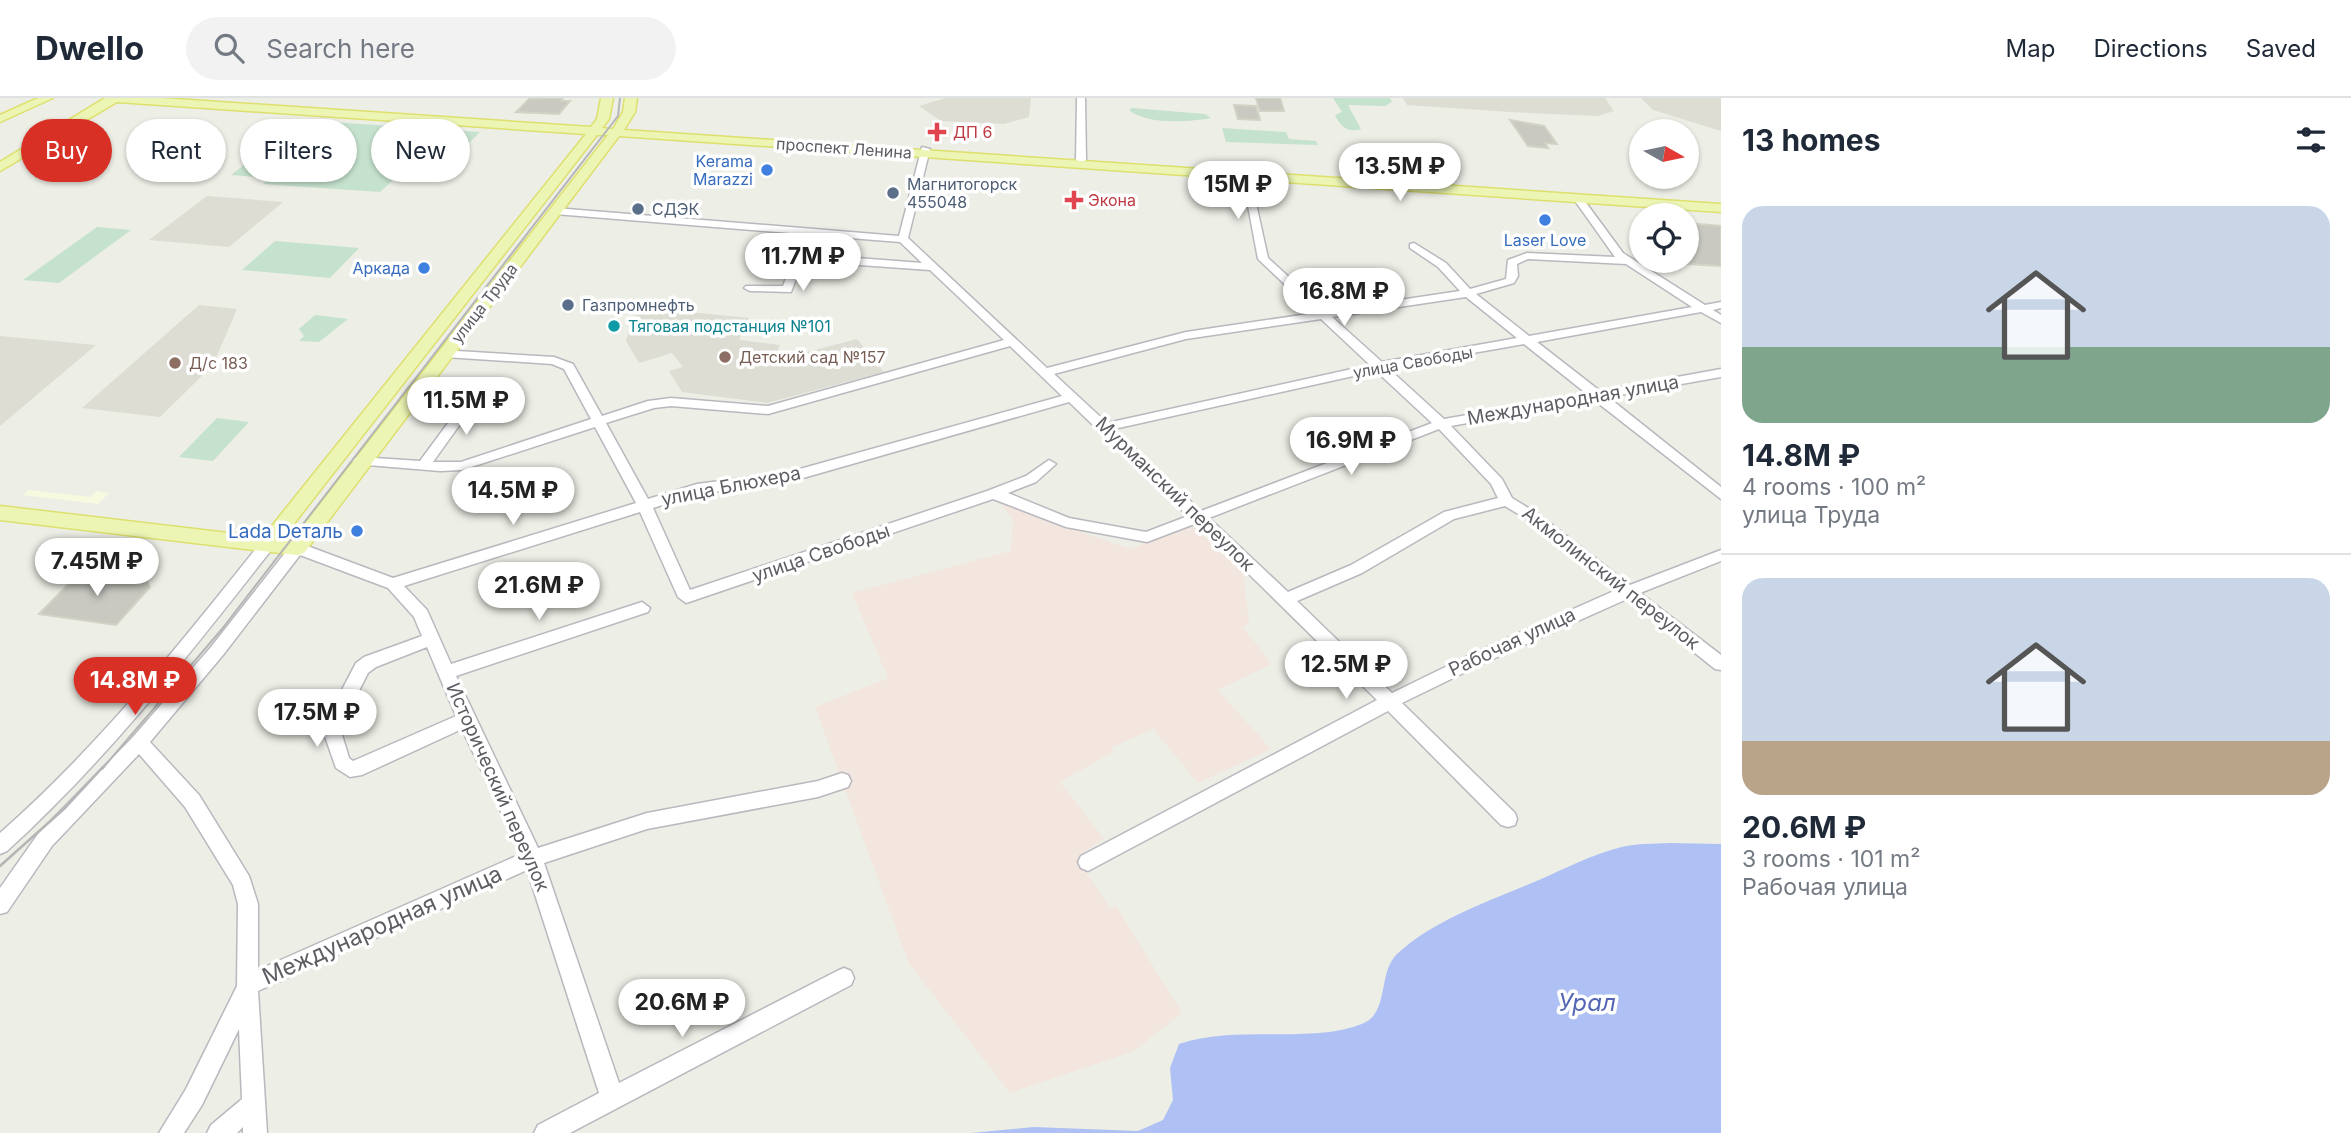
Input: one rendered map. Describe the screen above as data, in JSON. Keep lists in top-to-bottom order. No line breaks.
{"streets":{"main road":["проспект Ленина","улица Труда"],"street":["улица Свободы","Международная улица","улица Блюхера","Мурманский переулок","Акмолинский переулок","Рабочая улица","Исторический переулок"]},"crossings":[["проспект Ленина","улица Труда"],["проспект Ленина","Акмолинский переулок"],["улица Труда","Исторический переулок"],["улица Свободы","Международная улица"],["улица Свободы","улица Блюхера"],["улица Свободы","Мурманский переулок"],["улица Свободы","Акмолинский переулок"],["Международная улица","Мурманский переулок"],["Международная улица","Акмолинский переулок"],["Международная улица","Исторический переулок"],["улица Блюхера","Мурманский переулок"],["улица Блюхера","Исторический переулок"],["Мурманский переулок","Рабочая улица"],["Акмолинский переулок","Рабочая улица"]],"water":["Урал"],"places":{"health":["ДП 6","Экона"],"other":["Kerama Marazzi","Магнитогорск 455048","СДЭК","Laser Love","Аркада","Газпромнефть","Тяговая подстанция №101","Детский сад №157","Д/с 183","Lada Dеталь"]},"north":"right","page":{"header":"Dwello","search":"Search here","nav":["Map","Directions","Saved"],"heading":"13 homes","chip":["Buy","Rent","Filters","New"],"price":["13.5M ₽","15M ₽","11.7M ₽","16.8M ₽","11.5M ₽","16.9M ₽","14.5M ₽","7.45M ₽","21.6M ₽","12.5M ₽","14.8M ₽","17.5M ₽","20.6M ₽"],"list":[{"name":"14.8M ₽","note":"4 rooms · 100 m² · улица Труда"},{"name":"20.6M ₽","note":"3 rooms · 101 m² · Рабочая улица"}]}}
